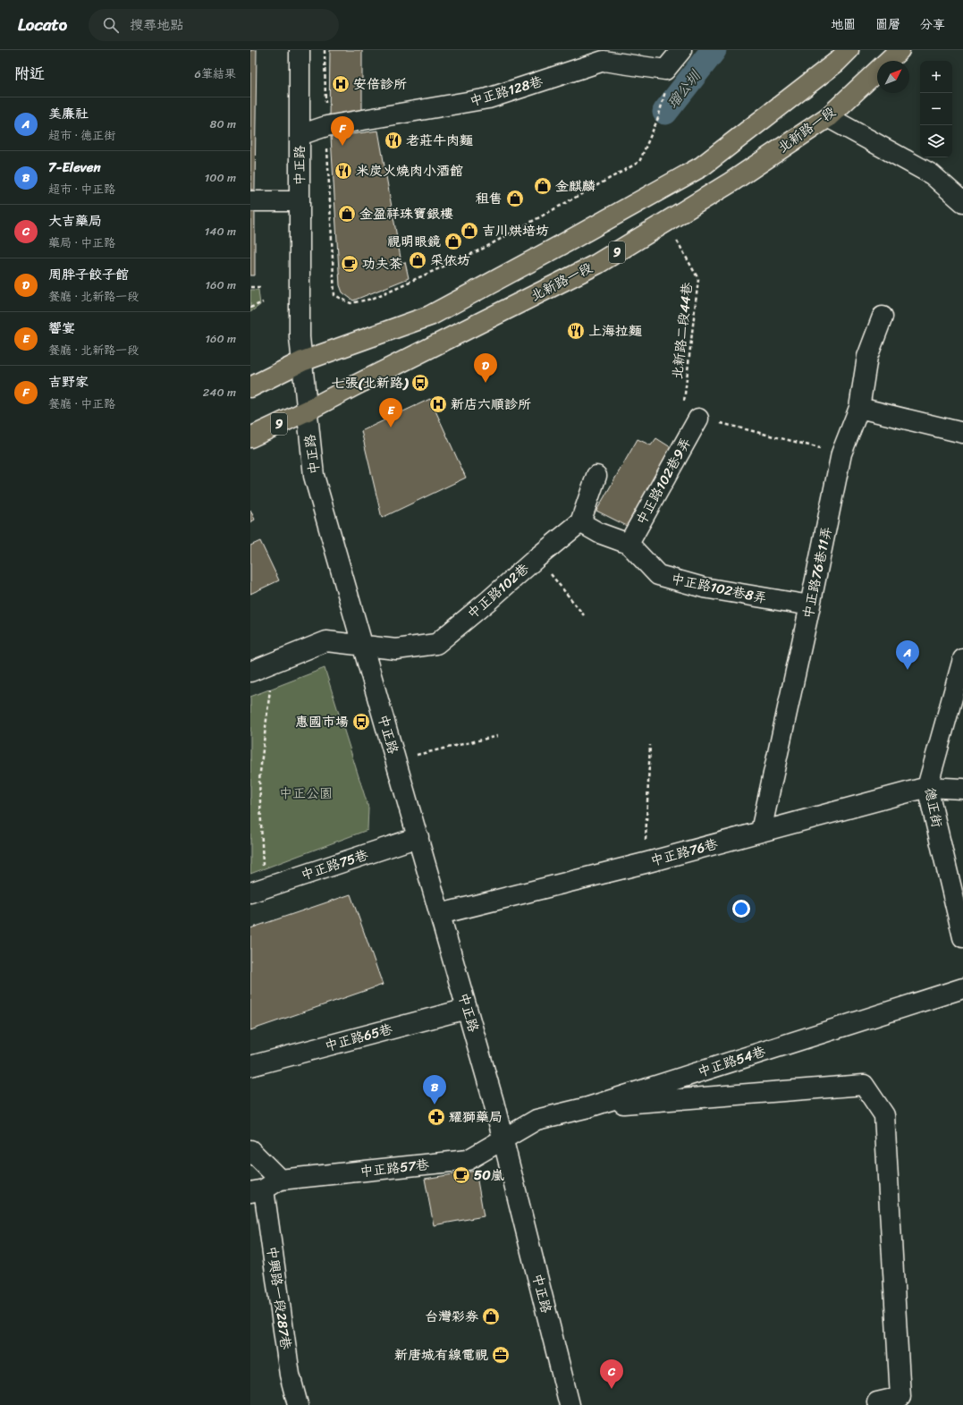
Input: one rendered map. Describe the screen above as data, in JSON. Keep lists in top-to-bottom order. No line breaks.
{"streets":{"main road":["北新路一段","9"],"street":["中正路128巷","中正路","中正路102巷9弄","中正路76巷11弄","中正路102巷8弄","中正路102巷","德正街","中正路76巷","中正路75巷","中正路65巷","中正路54巷","中正路57巷","中興路一段287巷"],"path":["北新路二段44巷"]},"crossings":[["中正路128巷","中正路"],["北新路一段","中正路"],["北新路一段","北新路二段44巷"],["中正路","中正路102巷"],["中正路","中正路76巷"],["中正路","中正路75巷"],["中正路","中正路65巷"],["中正路","中正路54巷"],["中正路","中正路57巷"],["北新路二段44巷","中正路102巷9弄"],["中正路102巷9弄","中正路102巷8弄"],["中正路76巷11弄","中正路102巷8弄"],["中正路76巷11弄","中正路76巷"],["中正路102巷8弄","中正路102巷"],["德正街","中正路76巷"],["中正路54巷","中正路57巷"],["中正路57巷","中興路一段287巷"]],"water":["瑠公圳"],"parks":["中正公園"],"places":{"hospital":["安倍診所","新店六順診所"],"restaurant":["老莊牛肉麵","米炭火燒肉小酒館","上海拉麵"],"shop":["金麒麟","租售","金盈祥珠寶銀樓","吉川烘培坊","視明眼鏡","采依坊","台灣彩券"],"cafe":["功夫茶","50嵐"],"bus stop":["七張(北新路)","惠國市場"],"pharmacy":["耀獅藥局"],"office":["新唐城有線電視"]},"north":"top right","page":{"header":"Locato","search":"搜尋地點","nav":["地圖","圖層","分享"],"heading":["附近","6筆結果"],"map_buttons":["+","−"],"list":[{"mark":"A","name":"美廉社","note":"超市 · 德正街","value":"80 m"},{"mark":"B","name":"7-Eleven","note":"超市 · 中正路","value":"100 m"},{"mark":"C","name":"大吉藥局","note":"藥局 · 中正路","value":"140 m"},{"mark":"D","name":"周胖子餃子館","note":"餐廳 · 北新路一段","value":"160 m"},{"mark":"E","name":"響宴","note":"餐廳 · 北新路一段","value":"160 m"},{"mark":"F","name":"吉野家","note":"餐廳 · 中正路","value":"240 m"}],"pins":["F","D","E","A","B","C"]}}
